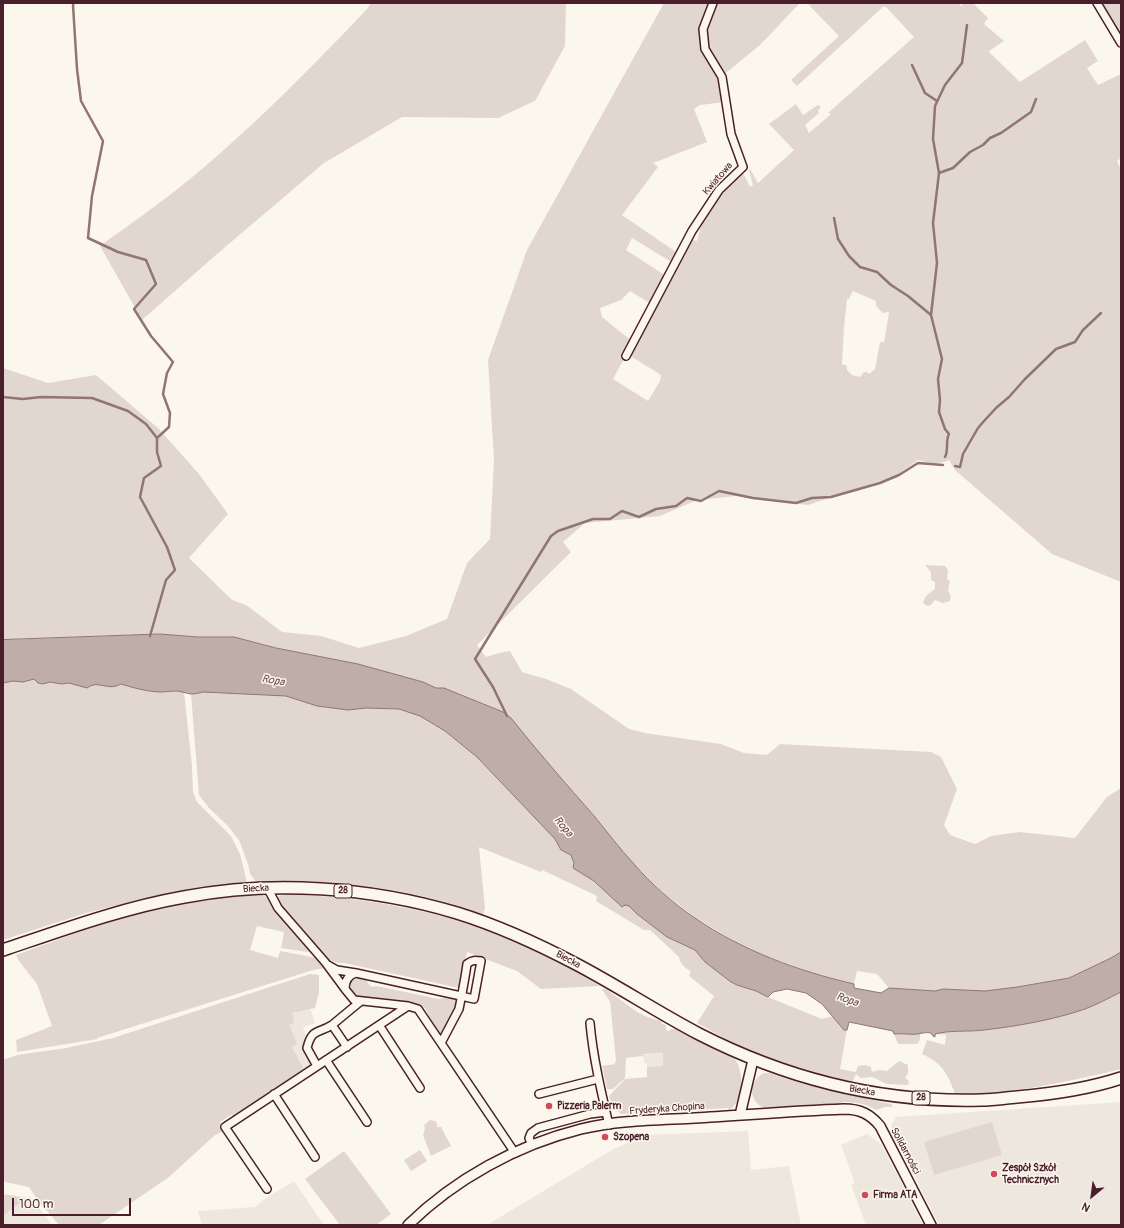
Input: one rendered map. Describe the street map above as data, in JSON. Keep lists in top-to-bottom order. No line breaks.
{"streets":{"main road":["Biecka","28"],"street":["Kwiatowa","Fryderyka Chopina","Solidarności"]},"crossings":[["Fryderyka Chopina","Solidarności"]],"water":["Ropa"],"places":["Pizzeria Palerm","Szopena","Zespół Szkół Technicznych","Firma ATA"],"scale_bar":"100 m","north":"bottom left"}
